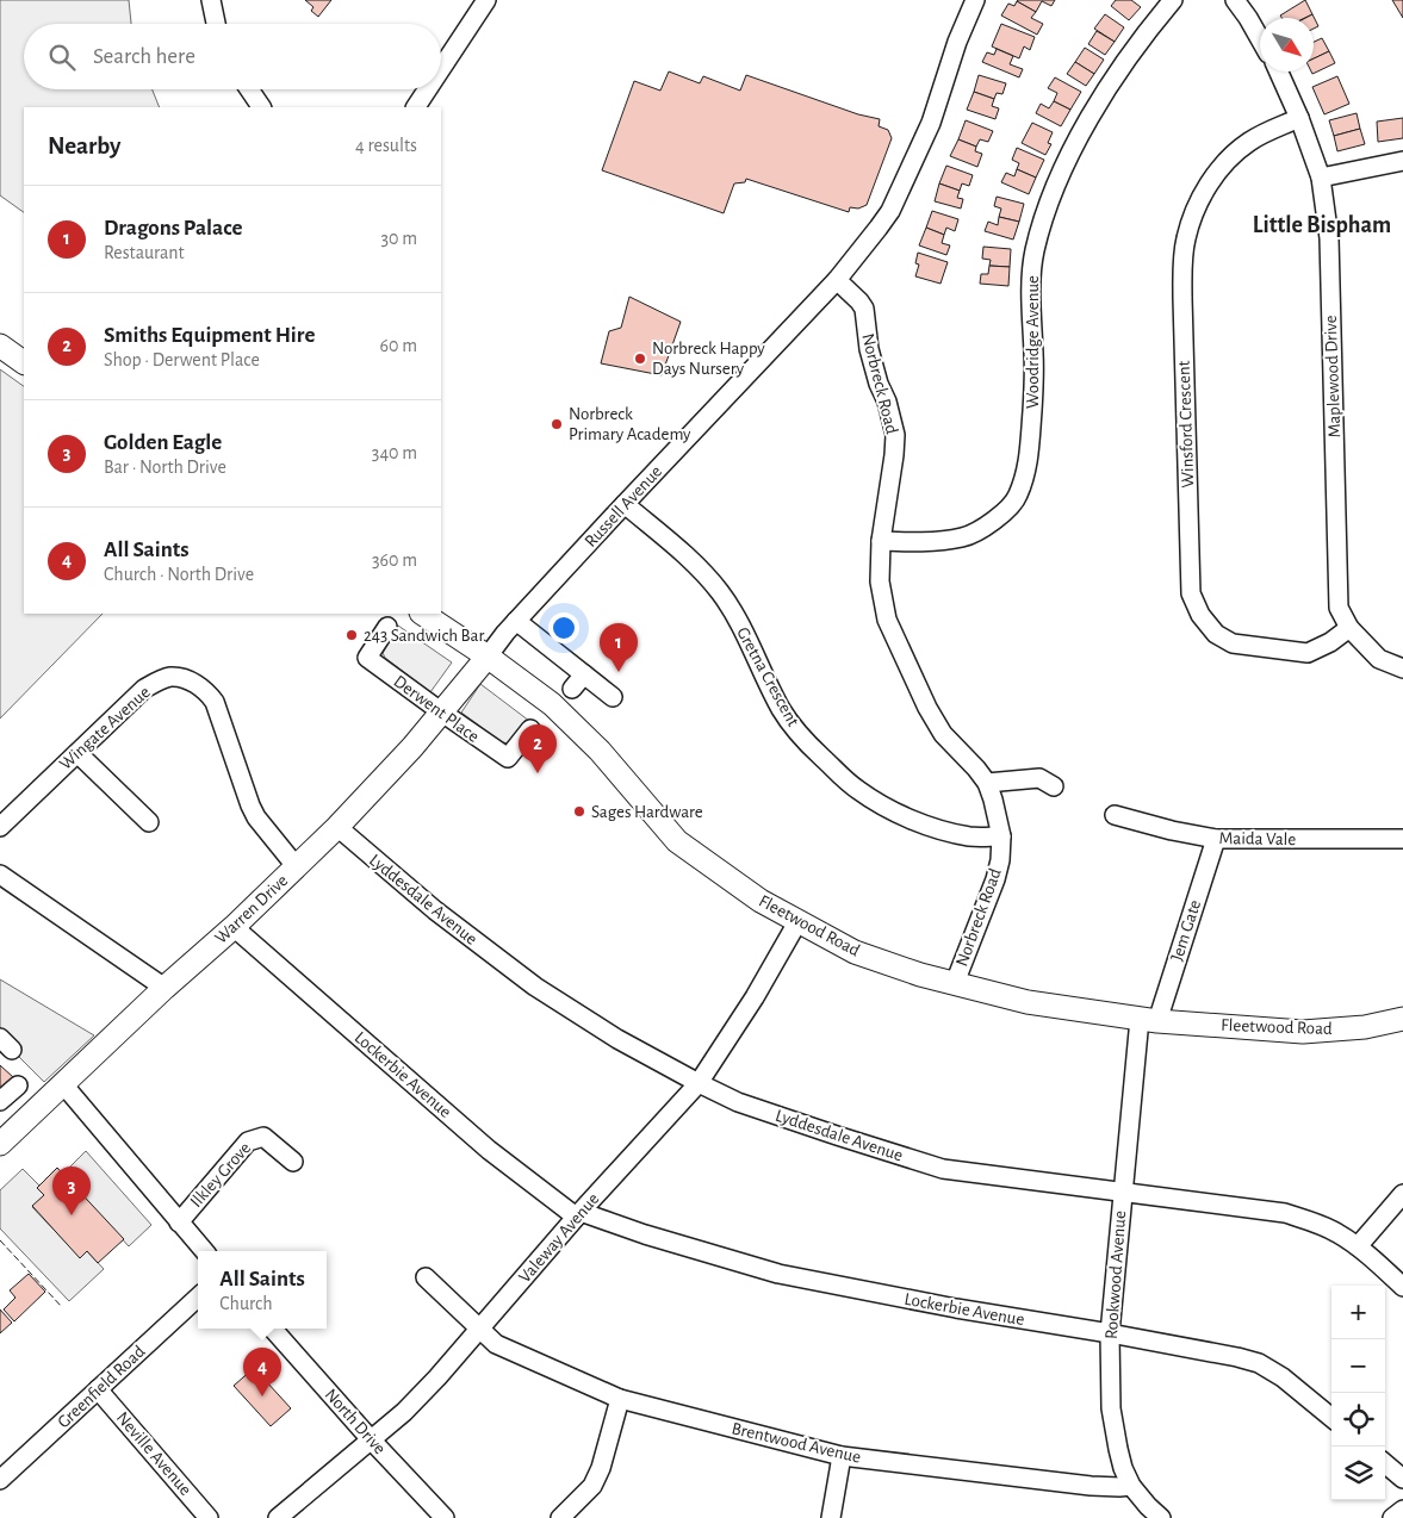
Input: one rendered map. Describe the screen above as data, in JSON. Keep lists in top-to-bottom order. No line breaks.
{"streets":{"main road":["Warren Drive","Fleetwood Road"],"street":["Woodridge Avenue","Maplewood Drive","Norbreck Road","Winsford Crescent","Russell Avenue","Gretna Crescent","Derwent Place","Wingate Avenue","Maida Vale","Lyddesdale Avenue","Jem Gate","Lockerbie Avenue","Ilkley Grove","Valeway Avenue","Rookwood Avenue","Greenfield Road","North Drive","Brentwood Avenue","Neville Avenue"]},"crossings":[["Woodridge Avenue","Norbreck Road"],["Maplewood Drive","Winsford Crescent"],["Norbreck Road","Russell Avenue"],["Norbreck Road","Gretna Crescent"],["Norbreck Road","Fleetwood Road"],["Russell Avenue","Gretna Crescent"],["Russell Avenue","Warren Drive"],["Russell Avenue","Fleetwood Road"],["Derwent Place","Warren Drive"],["Wingate Avenue","Warren Drive"],["Maida Vale","Jem Gate"],["Lyddesdale Avenue","Warren Drive"],["Lyddesdale Avenue","Valeway Avenue"],["Lyddesdale Avenue","Rookwood Avenue"],["Warren Drive","Fleetwood Road"],["Warren Drive","Lockerbie Avenue"],["Fleetwood Road","Jem Gate"],["Fleetwood Road","Valeway Avenue"],["Fleetwood Road","Rookwood Avenue"],["Jem Gate","Rookwood Avenue"],["Lockerbie Avenue","Valeway Avenue"],["Lockerbie Avenue","Rookwood Avenue"],["Valeway Avenue","North Drive"],["Valeway Avenue","Brentwood Avenue"],["Rookwood Avenue","Brentwood Avenue"],["Greenfield Road","Neville Avenue"]],"districts":["Little Bispham"],"places":["Norbreck Happy Days Nursery","Norbreck Primary Academy","243 Sandwich Bar","Sages Hardware"],"north":"bottom right","page":{"search":"Search here","heading":["Nearby","4 results"],"list":[{"mark":"1","name":"Dragons Palace","note":"Restaurant","value":"30 m"},{"mark":"2","name":"Smiths Equipment Hire","note":"Shop · Derwent Place","value":"60 m"},{"mark":"3","name":"Golden Eagle","note":"Bar · North Drive","value":"340 m"},{"mark":"4","name":"All Saints","note":"Church · North Drive","value":"360 m"}],"pins":["1","2","3","4"],"popup":["All Saints","Church"],"map_buttons":["+","−"]}}
